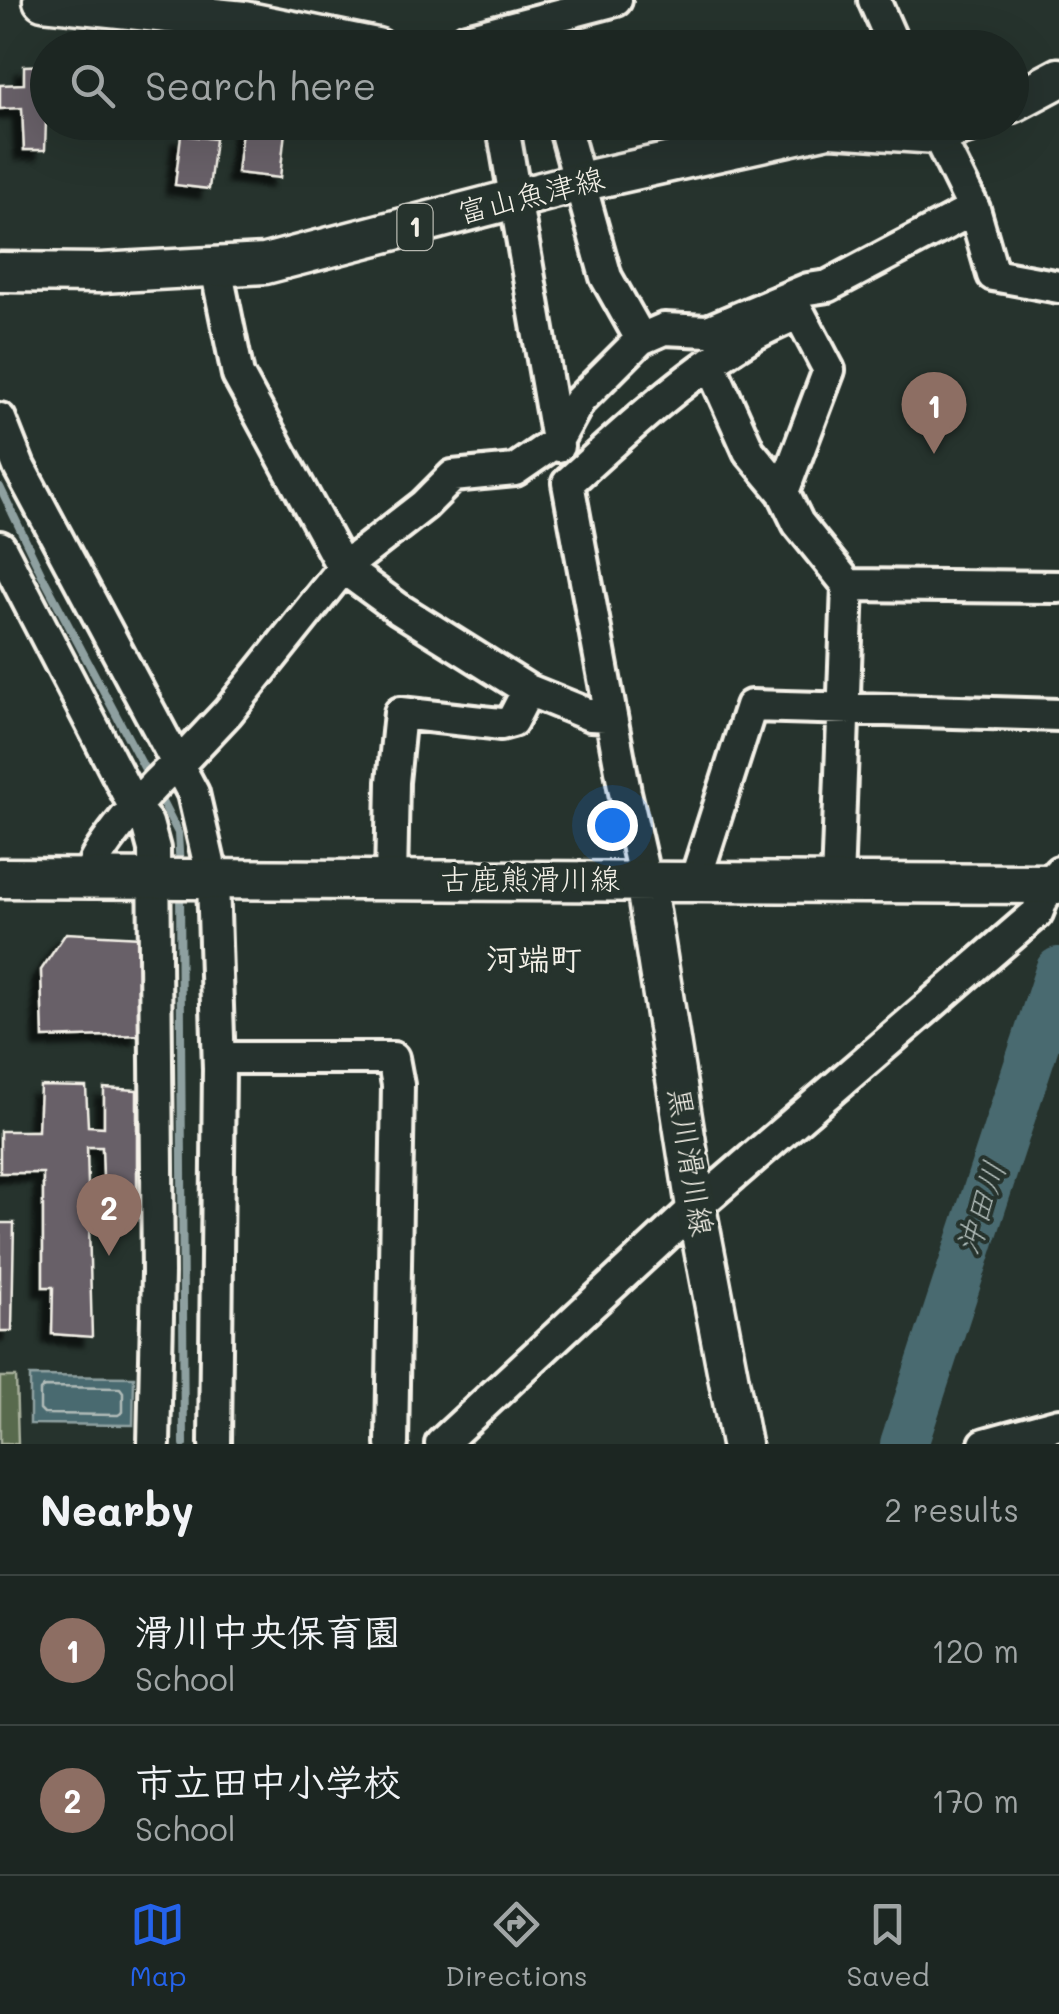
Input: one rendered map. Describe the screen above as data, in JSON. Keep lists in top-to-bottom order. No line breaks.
{"streets":{"main road":["富山魚津線","1","古鹿熊滑川線","黒川滑川線"]},"crossings":[["古鹿熊滑川線","黒川滑川線"]],"districts":["河端町"],"water":["沖田川"],"page":{"search":"Search here","pins":["1","2"],"heading":["Nearby","2 results"],"list":[{"mark":"1","name":"滑川中央保育園","note":"School","value":"120 m"},{"mark":"2","name":"市立田中小学校","note":"School","value":"170 m"}],"nav":["Map","Directions","Saved"]}}
